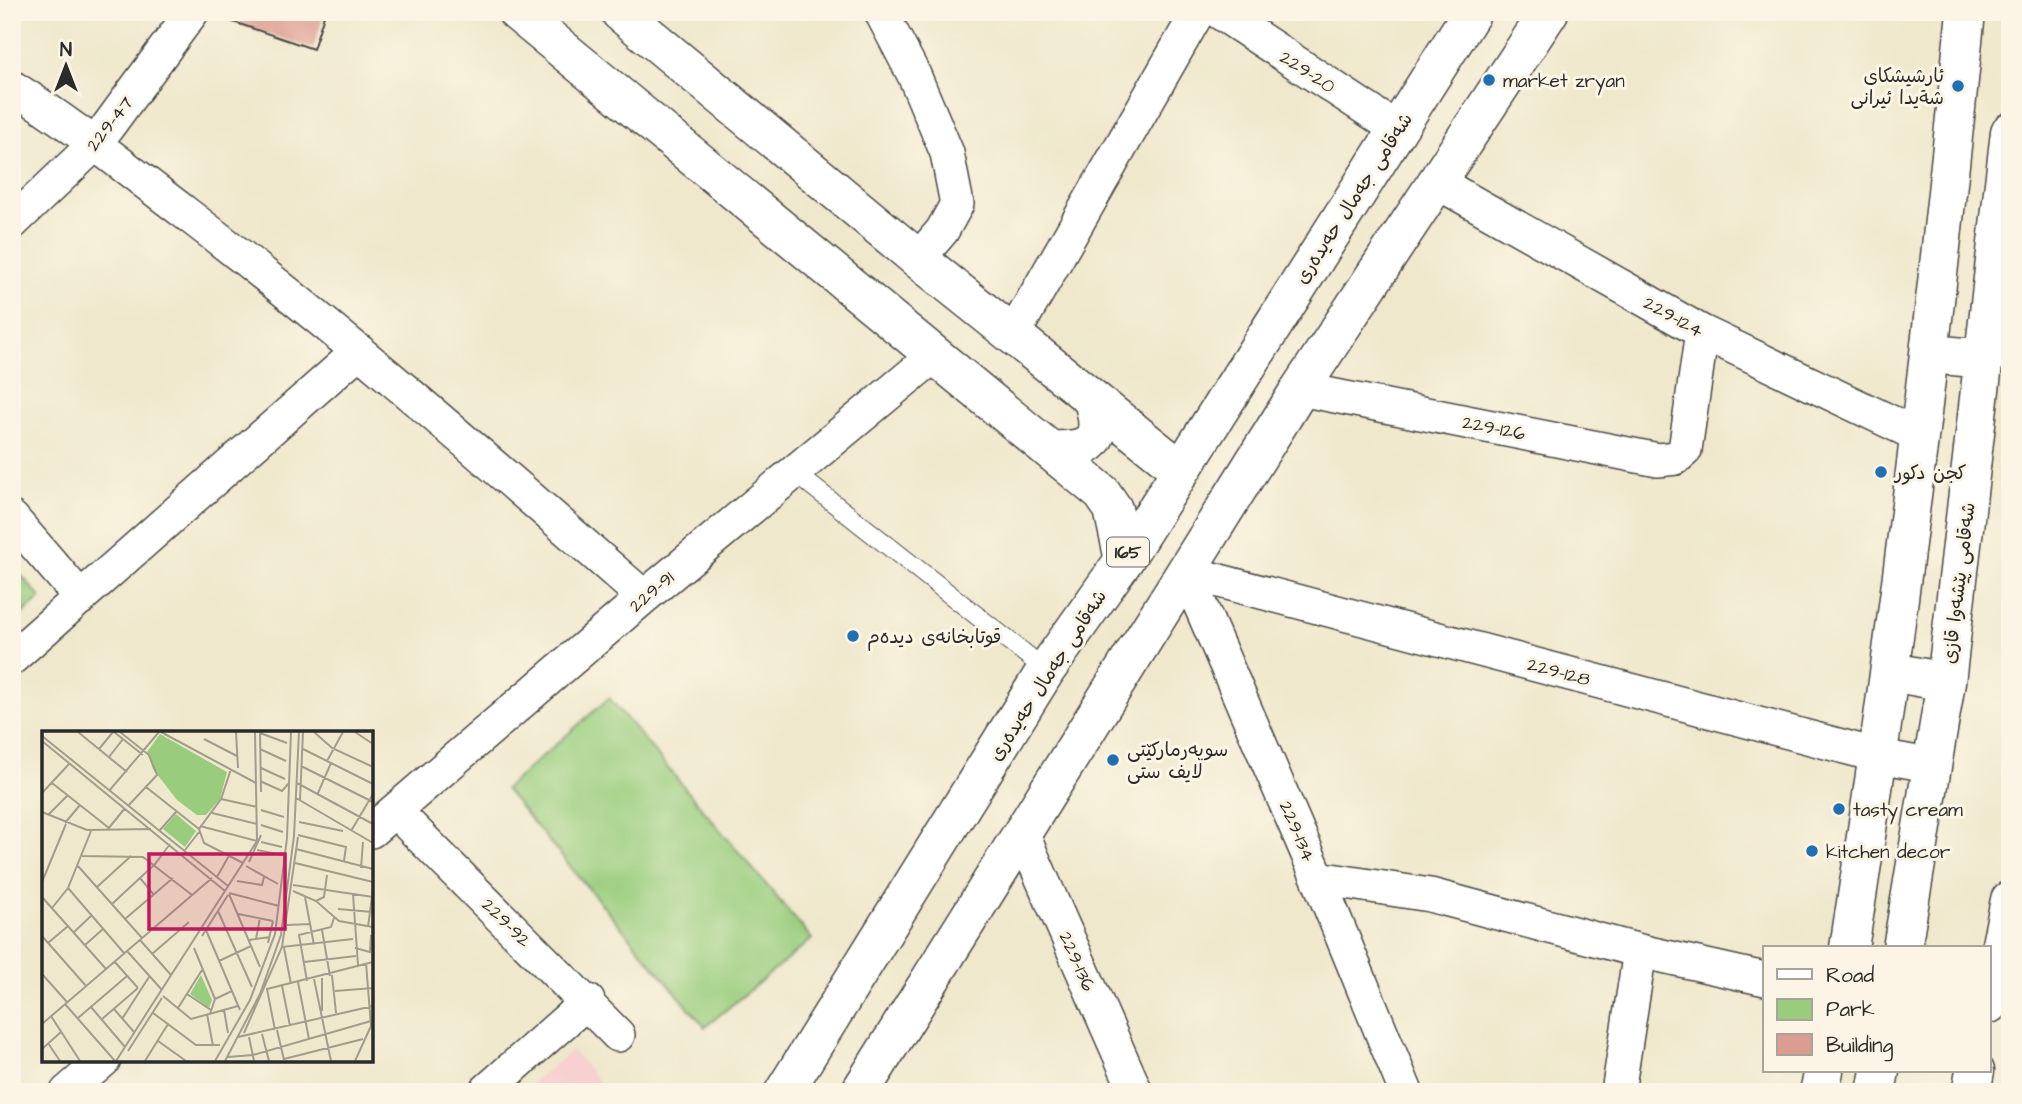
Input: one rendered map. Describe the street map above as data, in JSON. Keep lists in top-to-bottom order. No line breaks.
{"streets":{"main road":["شەقامی جەمال حەیدەری","165","شەقامی پێشەوا قازی"],"street":["229-20","229-47","229-124","229-126","229-91","229-128","229-134","229-92","229-136"]},"crossings":[["229-20","شەقامی جەمال حەیدەری"],["229-124","229-126"],["شەقامی پێشەوا قازی","229-128"],["229-91","229-92"],["229-128","229-134"]],"places":["market zryan","ئارشيشكاى شةيدا ئيرانى","كجن دكور","قوتابخانەی دیدەم","سوپەرمارکێتی لایف ستی","tasty cream","kitchen decor"],"legend":["Road","Park","Building"],"north":"top"}
